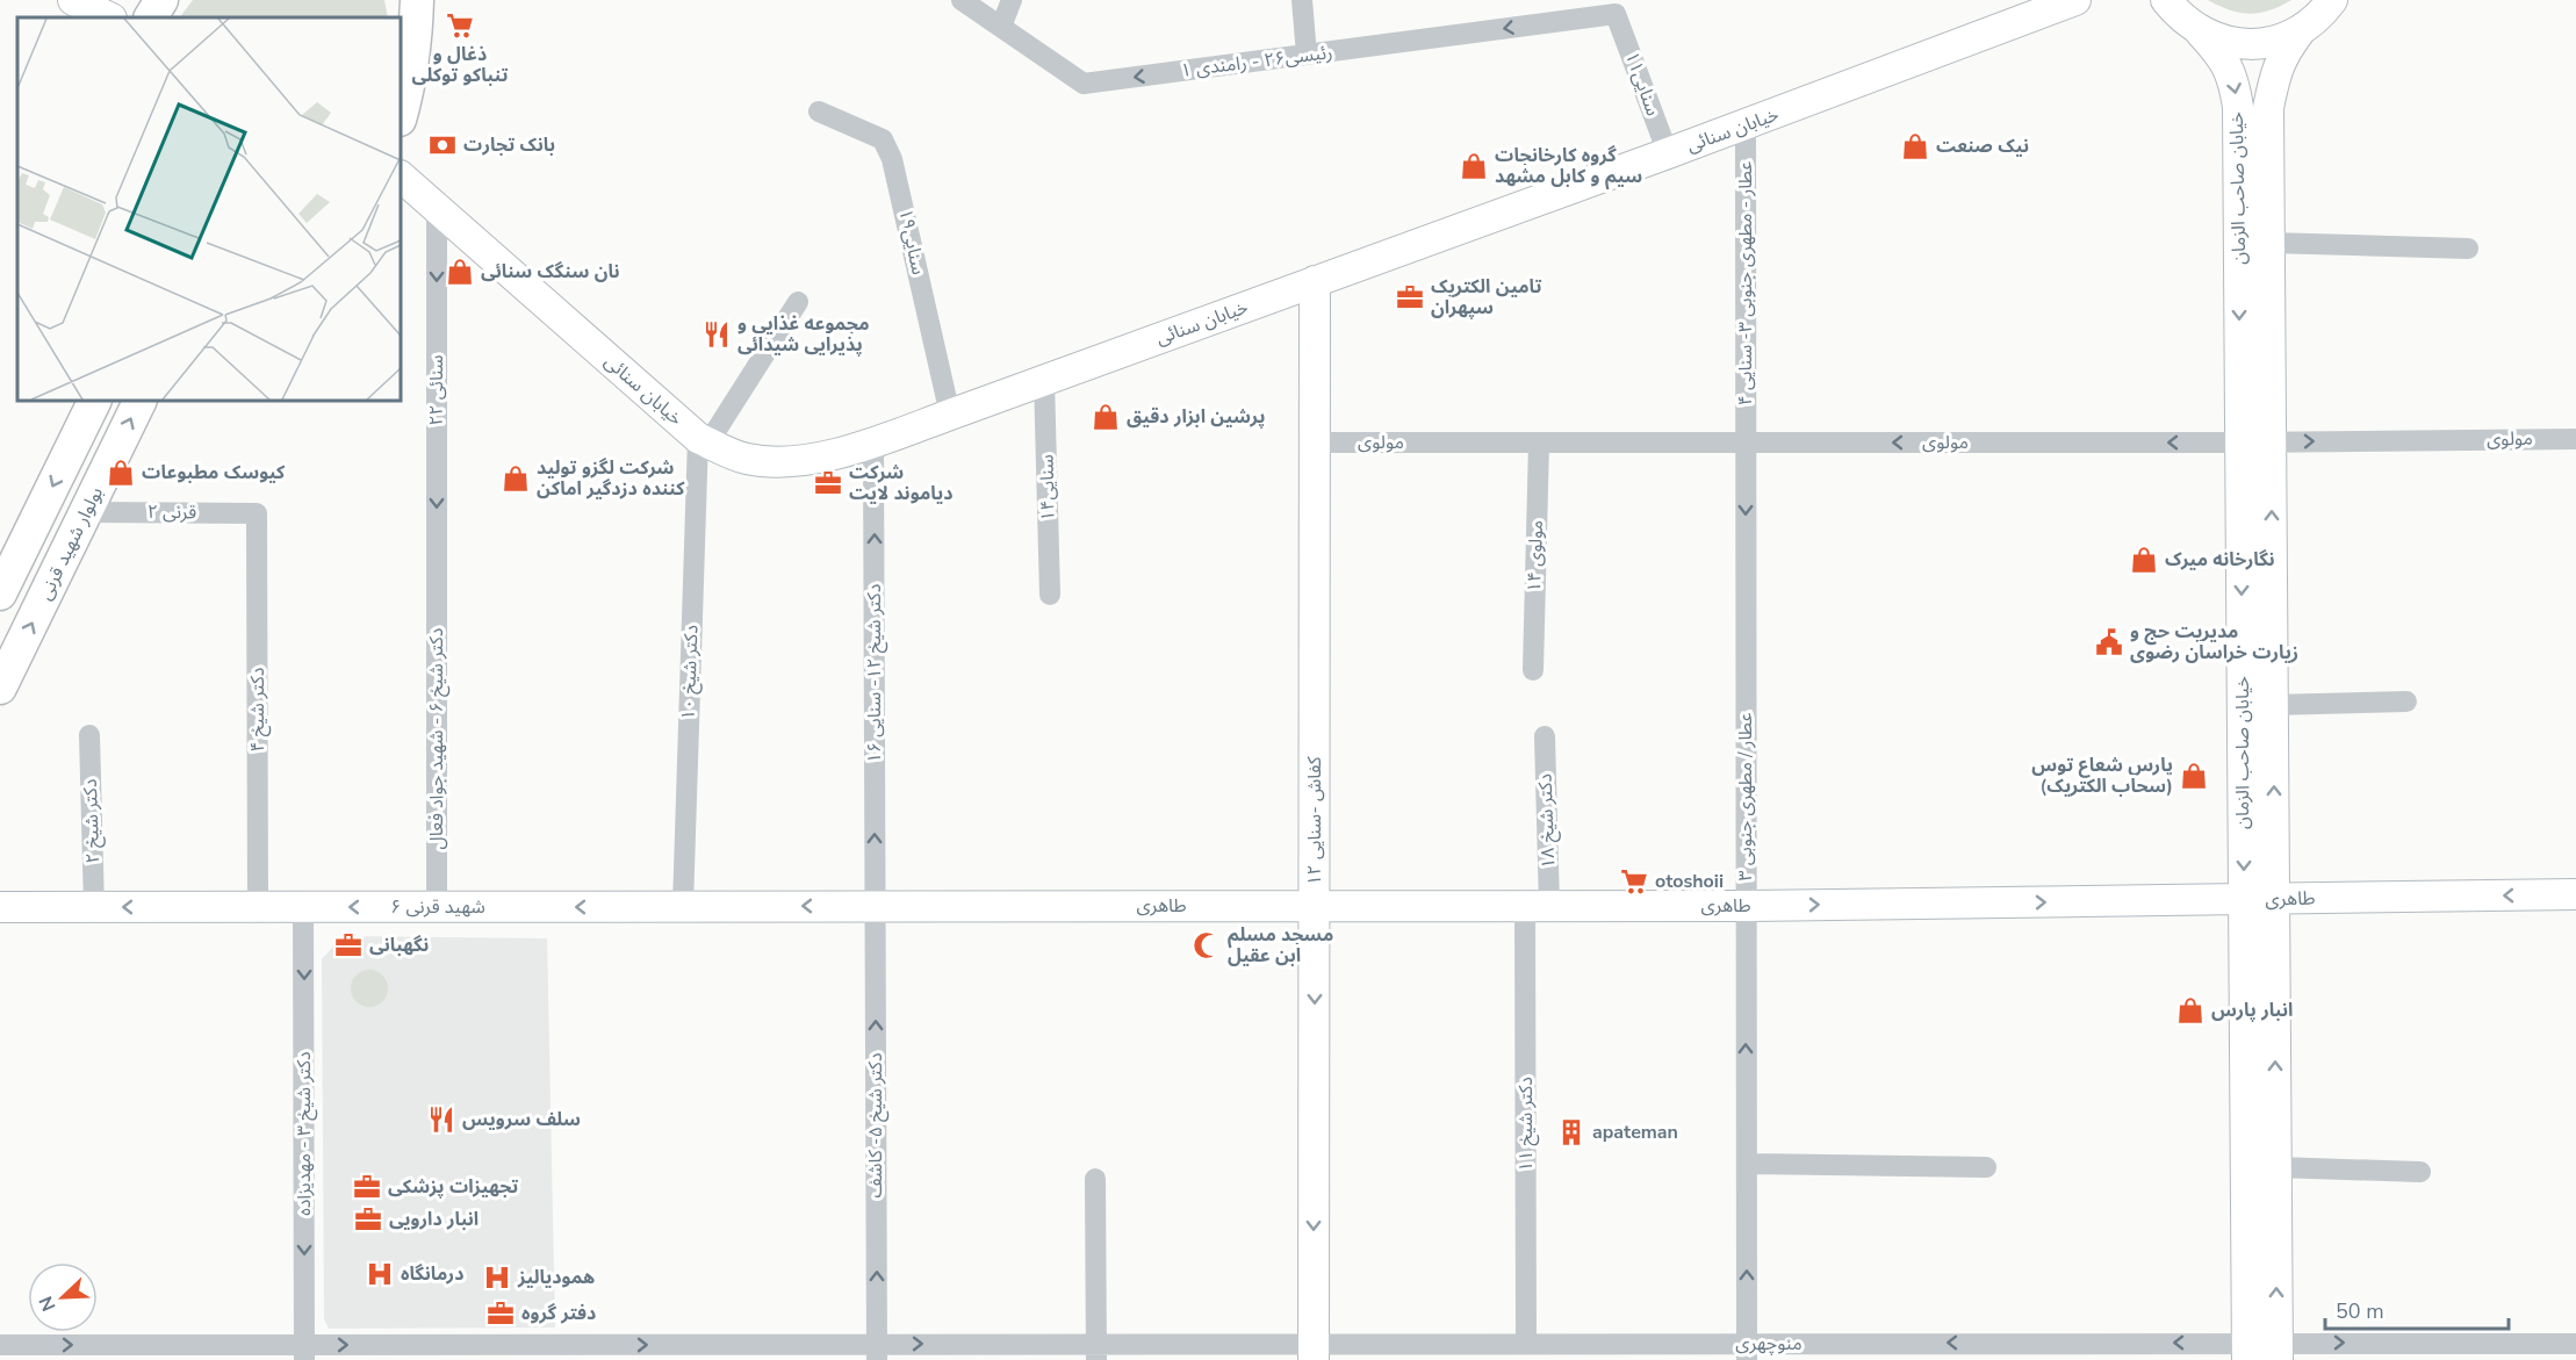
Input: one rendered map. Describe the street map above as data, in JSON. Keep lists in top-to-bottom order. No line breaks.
{"streets":{"main road":["بولوار شهید قرنی"],"street":["رئیسی۲۶ - رامندی ۱","سنایی۱۱","خیابان سنائی","خیابان صاحب الزمان","سنایی۱۹","عطار - مطهری جنوبی ۳- سنایی ۴","سنائی ۲۲","مولوی","سنایی۱۴","قرنی ۲","مولوی ۱۴","دکتر شیخ ۱۰","دکتر شیخ ۱۲- سنایی ۱۶","دکتر شیخ ۴","دکتر شیخ ۶ - شهید جواد فعال","عطار / مطهری جنوبی ۳","دکتر شیخ ۲","کفاش -سنایی ۱۲","دکتر شیخ ۱۸","طاهری","شهید قرنی ۶","دکتر شیخ ۱۱","دکتر شیخ ۵- کاشف","دکتر شیخ ۳ - مهدیزاده","منوچهری"]},"crossings":[["رئیسی۲۶ - رامندی ۱","سنایی۱۱"],["سنایی۱۱","خیابان سنائی"],["خیابان سنائی","سنایی۱۹"],["خیابان سنائی","عطار - مطهری جنوبی ۳- سنایی ۴"],["خیابان سنائی","سنائی ۲۲"],["خیابان سنائی","سنایی۱۴"],["خیابان سنائی","دکتر شیخ ۱۰"],["خیابان سنائی","دکتر شیخ ۱۲- سنایی ۱۶"],["خیابان سنائی","کفاش -سنایی ۱۲"],["خیابان صاحب الزمان","مولوی"],["خیابان صاحب الزمان","طاهری"],["خیابان صاحب الزمان","منوچهری"],["عطار - مطهری جنوبی ۳- سنایی ۴","مولوی"],["عطار - مطهری جنوبی ۳- سنایی ۴","عطار / مطهری جنوبی ۳"],["سنائی ۲۲","دکتر شیخ ۶ - شهید جواد فعال"],["مولوی","مولوی ۱۴"],["مولوی","عطار / مطهری جنوبی ۳"],["مولوی","کفاش -سنایی ۱۲"],["قرنی ۲","بولوار شهید قرنی"],["قرنی ۲","دکتر شیخ ۴"],["دکتر شیخ ۱۰","شهید قرنی ۶"],["دکتر شیخ ۱۲- سنایی ۱۶","طاهری"],["دکتر شیخ ۱۲- سنایی ۱۶","شهید قرنی ۶"],["دکتر شیخ ۱۲- سنایی ۱۶","دکتر شیخ ۵- کاشف"],["دکتر شیخ ۴","شهید قرنی ۶"],["دکتر شیخ ۶ - شهید جواد فعال","شهید قرنی ۶"],["عطار / مطهری جنوبی ۳","طاهری"],["عطار / مطهری جنوبی ۳","منوچهری"],["دکتر شیخ ۲","شهید قرنی ۶"],["کفاش -سنایی ۱۲","طاهری"],["کفاش -سنایی ۱۲","منوچهری"],["دکتر شیخ ۱۸","طاهری"],["دکتر شیخ ۱۸","دکتر شیخ ۱۱"],["طاهری","شهید قرنی ۶"],["طاهری","دکتر شیخ ۱۱"],["طاهری","دکتر شیخ ۵- کاشف"],["شهید قرنی ۶","دکتر شیخ ۵- کاشف"],["شهید قرنی ۶","دکتر شیخ ۳ - مهدیزاده"],["دکتر شیخ ۱۱","منوچهری"],["دکتر شیخ ۵- کاشف","منوچهری"],["دکتر شیخ ۳ - مهدیزاده","منوچهری"]],"one_way":["رئیسی۲۶ - رامندی ۱","سنائی ۲۲","دکتر شیخ ۱۲- سنایی ۱۶","شهید قرنی ۶","دکتر شیخ ۵- کاشف","دکتر شیخ ۳ - مهدیزاده"],"places":{"supermarket":["ذغال و تنباکو توکلی","otoshoii"],"bank":["بانک تجارت"],"shop":["نیک صنعت","گروه کارخانجات سیم و کابل مشهد","نان سنگک سنائی","پرشین ابزار دقیق","کیوسک مطبوعات","شرکت لگزو تولید کننده دزدگیر اماکن","نگارخانه میرک","پارس شعاع توس (سحاب الکتریک)","انبار پارس"],"office":["تامین الکتریک سپهران","شرکت دیاموند لایت","نگهبانی","تجهیزات پزشکی","انبار دارویی","دفتر گروه"],"restaurant":["مجموعه غذایی و پذیرایی شیدائی","سلف سرویس"],"public building":["مدیریت حج و زیارت خراسان رضوی"],"mosque":["مسجد مسلم ابن عقیل"],"building":["apateman"],"hospital":["درمانگاه","همودیالیز"]},"scale_bar":"50 m","north":"bottom left"}
